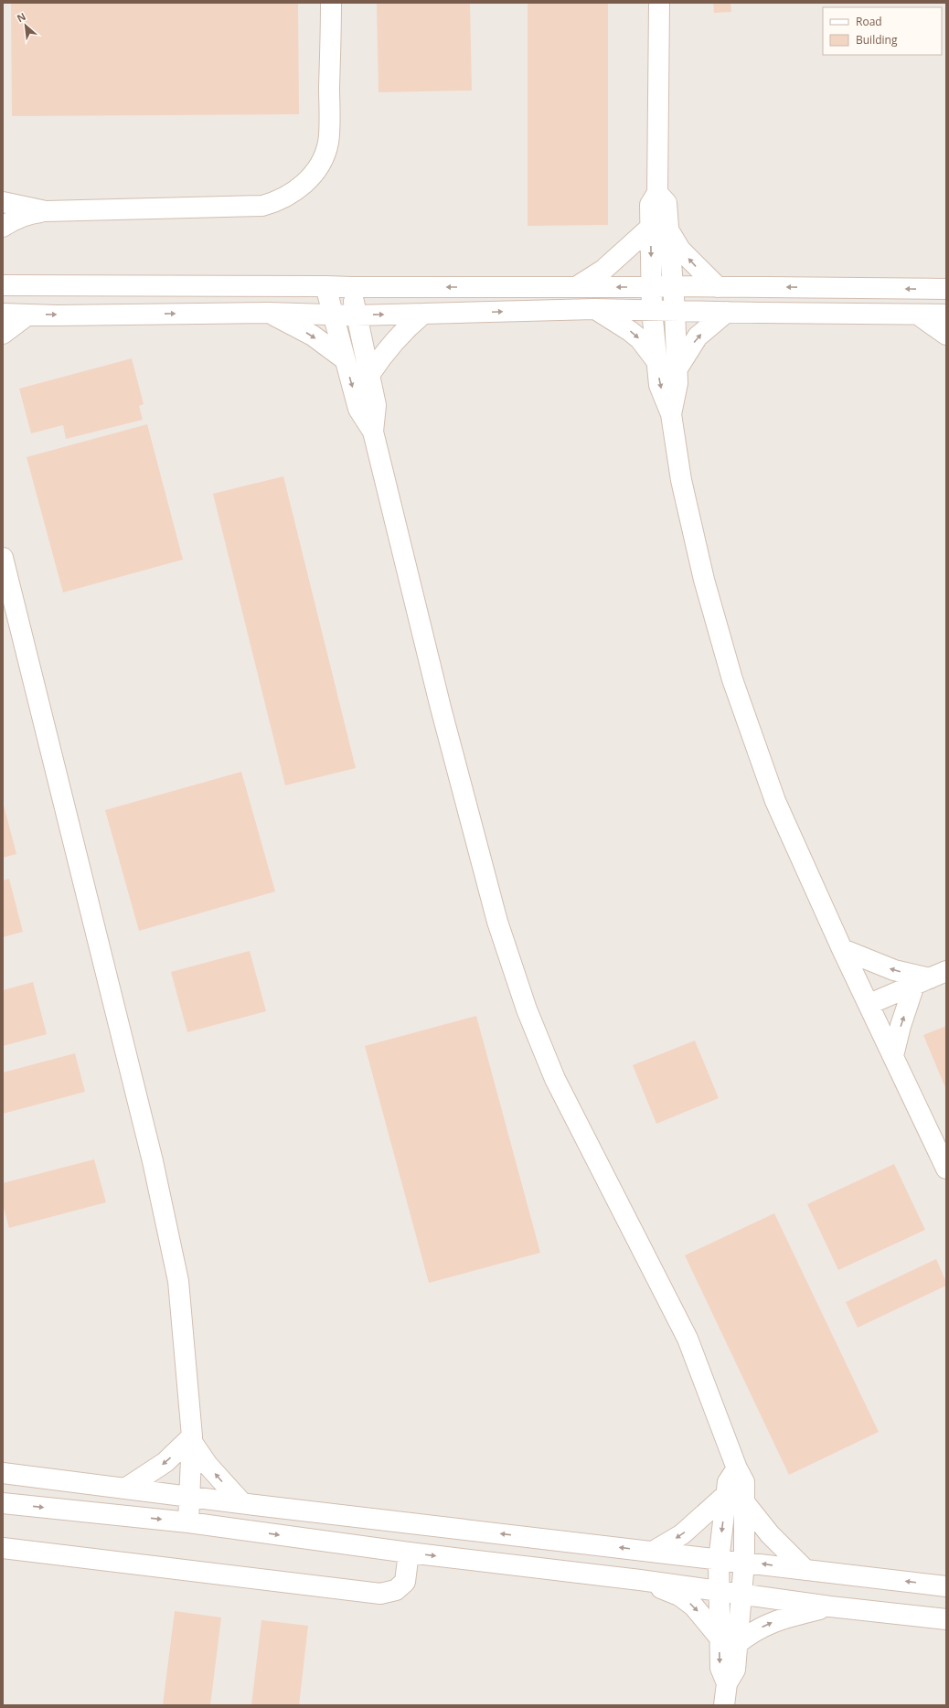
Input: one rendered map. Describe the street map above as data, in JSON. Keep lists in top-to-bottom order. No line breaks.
{"legend":["Road","Building"],"north":"top left"}
